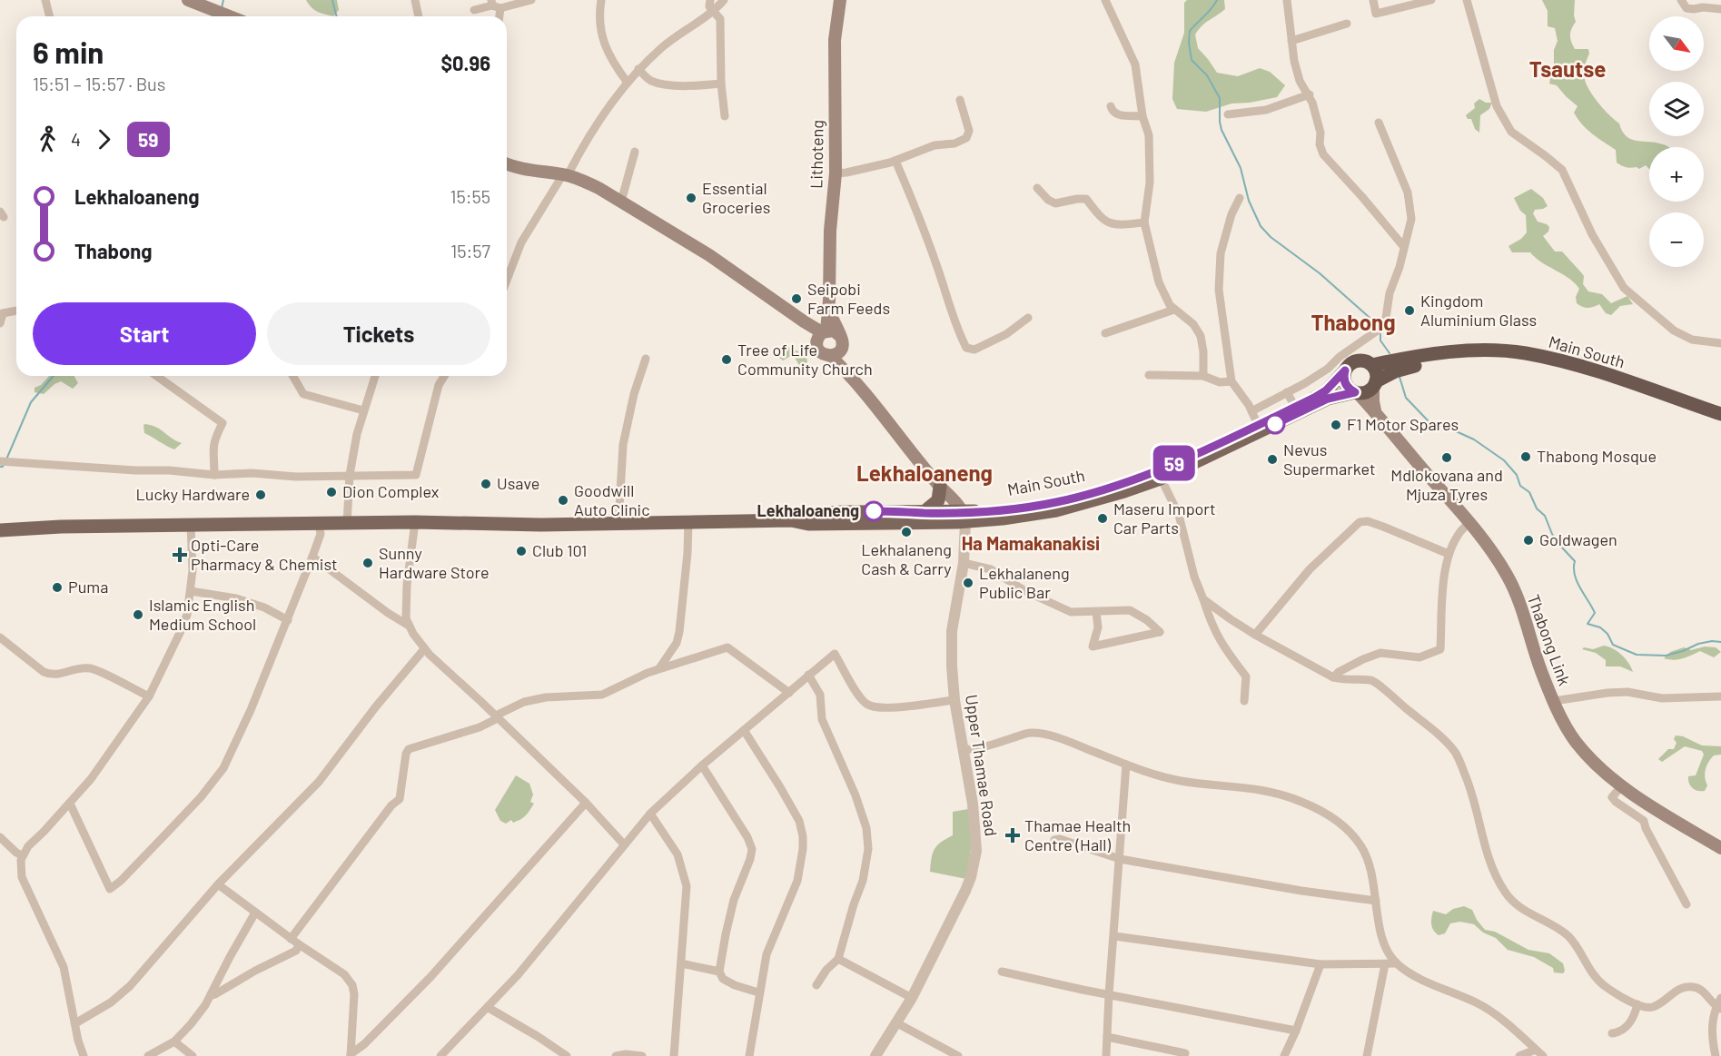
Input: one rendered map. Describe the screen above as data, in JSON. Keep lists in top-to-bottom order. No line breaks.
{"streets":{"highway":["Main South"],"main road":["Lithoteng","Thabong Link"],"street":["Upper Thamae Road"]},"crossings":[["Main South","Thabong Link"],["Main South","Upper Thamae Road"]],"districts":["Tsautse","Thabong","Lekhaloaneng","Ha Mamakanakisi"],"places":{"other":["Essential Groceries","Seipobi Farm Feeds","Kingdom Aluminium Glass","Tree of Life Community Church","F1 Motor Spares","Thabong Mosque","Mdlokovana and Mjuza Tyres","Nevus Supermarket","Usave","Dion Complex","Lucky Hardware","Goodwill Auto Clinic","Lekhaloaneng","Maseru Import Car Parts","Lekhalaneng Cash & Carry","Goldwagen","Club 101","Sunny Hardware Store","Lekhalaneng Public Bar","Puma","Islamic English Medium School"],"health":["Opti-Care Pharmacy & Chemist","Thamae Health Centre (Hall)"]},"lines":["bus line 59"],"north":"bottom right","page":{"on_map":"59","map_buttons":["+","−"],"heading":["6 min","15:51 – 15:57 · Bus","$0.96"],"legs":["4","59"],"list":[{"name":"Lekhaloaneng","value":"15:55"},{"name":"Thabong","value":"15:57"}],"buttons":["Start","Tickets"]}}
